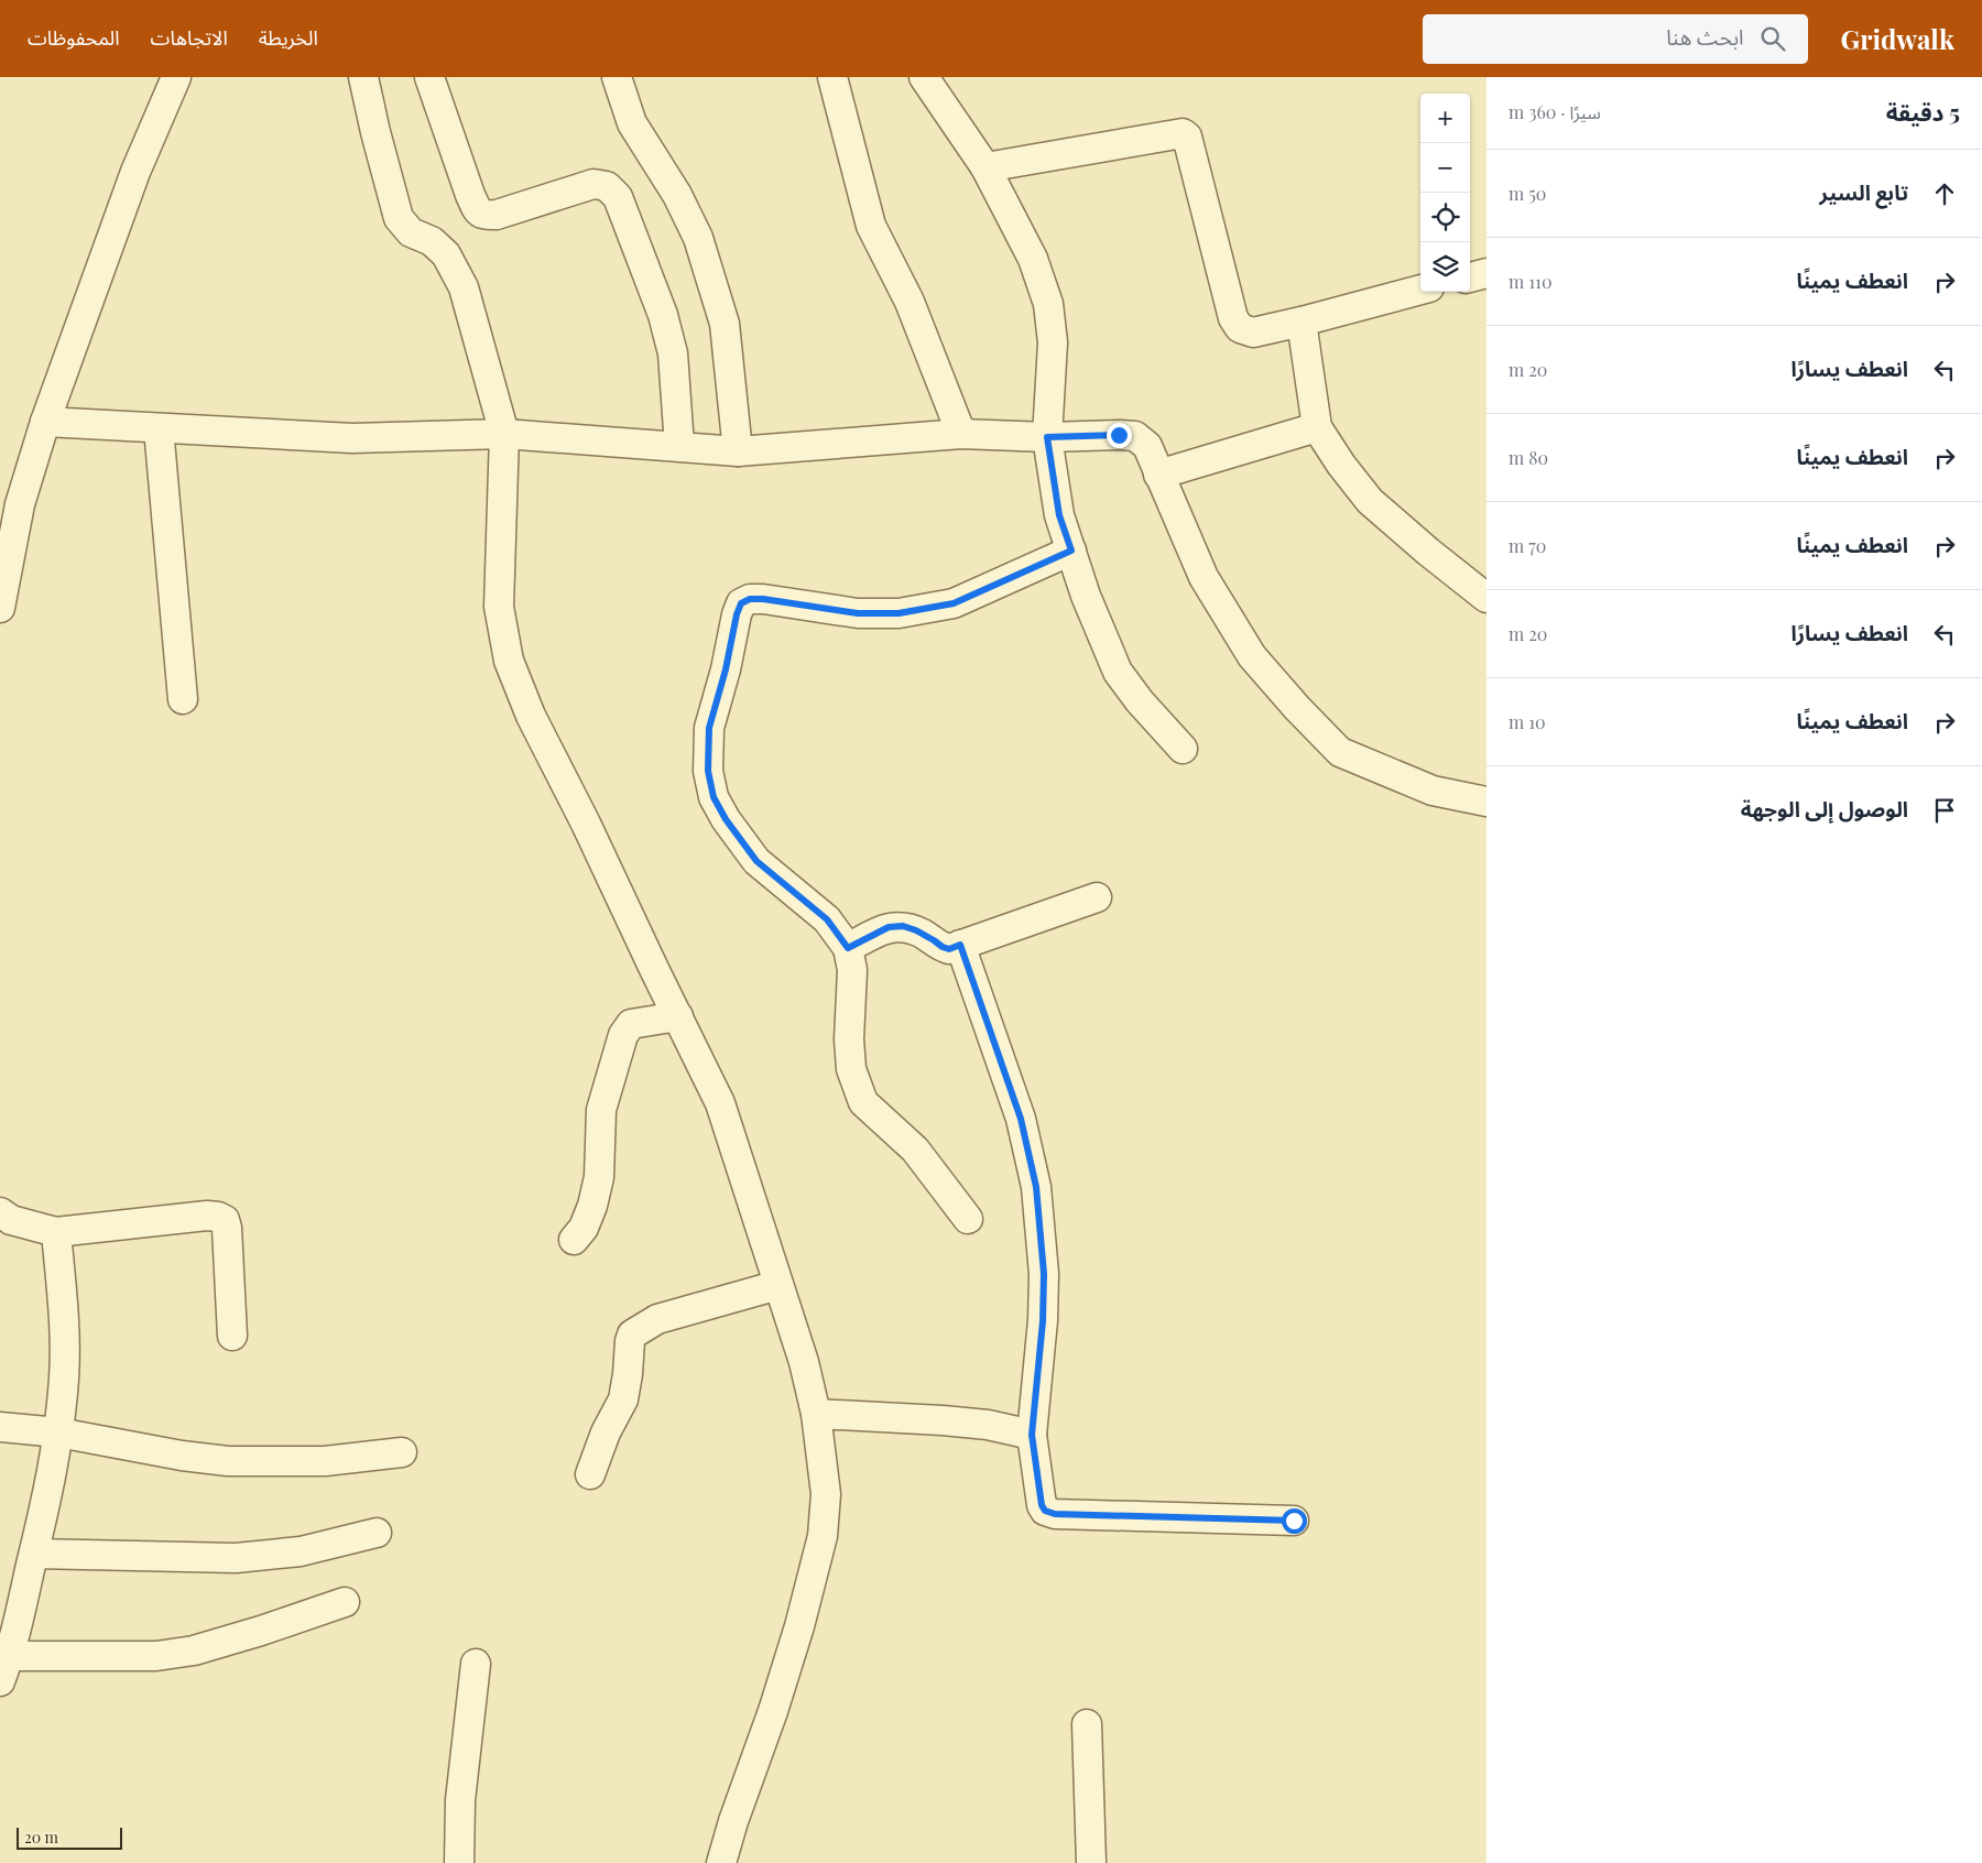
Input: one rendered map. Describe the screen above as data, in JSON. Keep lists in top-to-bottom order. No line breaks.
{"scale_bar":"20 m","page":{"header":"Gridwalk","search":"ابحث هنا","nav":["الخريطة","الاتجاهات","المحفوظات"],"heading":["5 دقيقة","سيرًا · 360 m"],"map_buttons":["+","−"],"list":[["تابع السير","50 m"],["انعطف يمينًا","110 m"],["انعطف يسارًا","20 m"],["انعطف يمينًا","80 m"],["انعطف يمينًا","70 m"],["انعطف يسارًا","20 m"],["انعطف يمينًا","10 m"],"الوصول إلى الوجهة"],"scale":"20 m"}}
